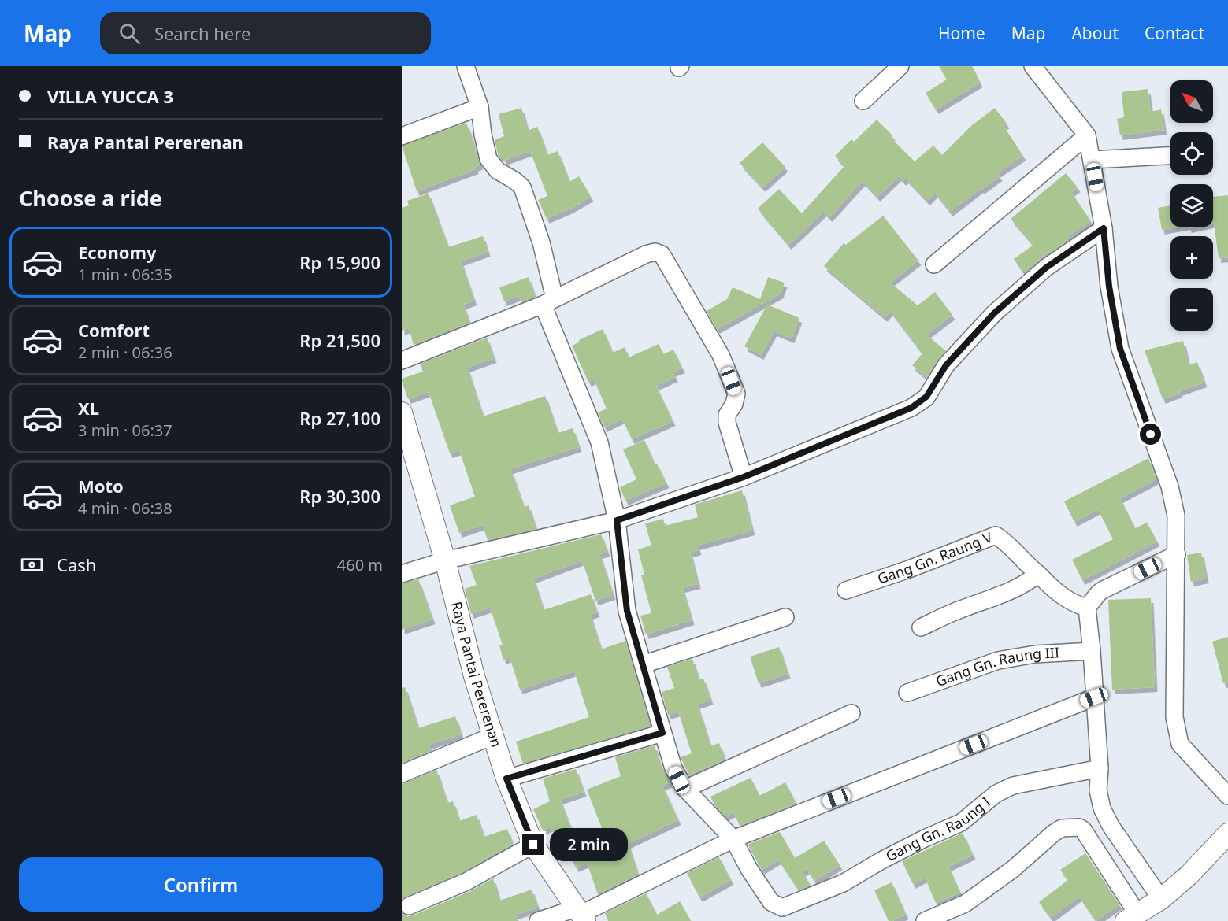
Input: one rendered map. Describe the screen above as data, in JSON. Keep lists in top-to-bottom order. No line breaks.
{"streets":{"street":["Gang Gn. Raung V","Gang Gn. Raung III","Raya Pantai Pererenan","Gang Gn. Raung I"]},"north":"top left","page":{"header":"Map","search":"Search here","nav":["Home","Map","About","Contact"],"banner":["VILLA YUCCA 3","Raya Pantai Pererenan"],"map_buttons":["+","−"],"heading":"Choose a ride","list":[{"name":"Economy","note":"1 min · 06:35","value":"Rp 15,900"},{"name":"Comfort","note":"2 min · 06:36","value":"Rp 21,500"},{"name":"XL","note":"3 min · 06:37","value":"Rp 27,100"},{"name":"Moto","note":"4 min · 06:38","value":"Rp 30,300"}],"pay":["Cash","460 m"],"bubble":"2 min","buttons":"Confirm"}}
